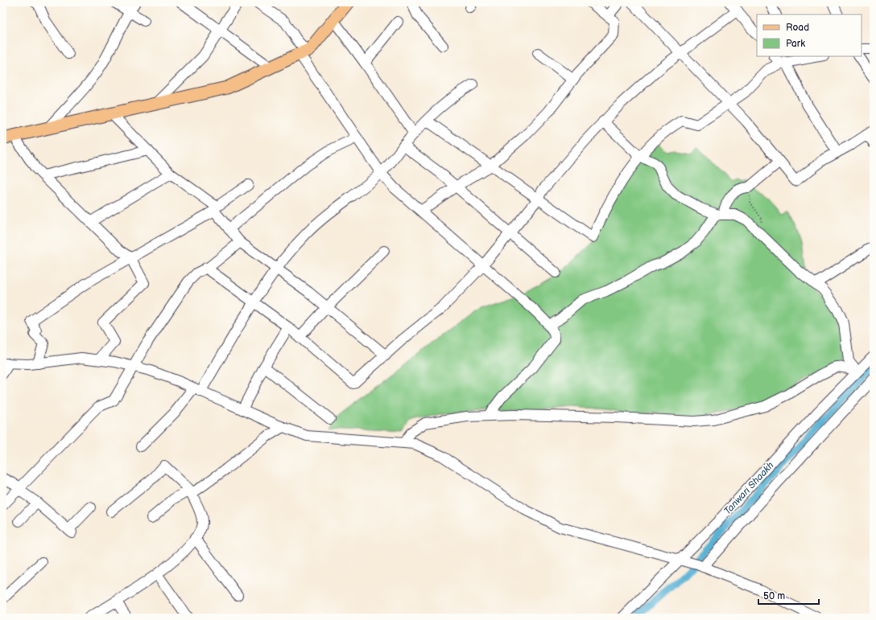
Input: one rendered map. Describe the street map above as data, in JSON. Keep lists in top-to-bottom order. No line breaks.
{"water":["Tanwari Shaakh"],"legend":["Road","Park"],"scale_bar":"50 m"}
